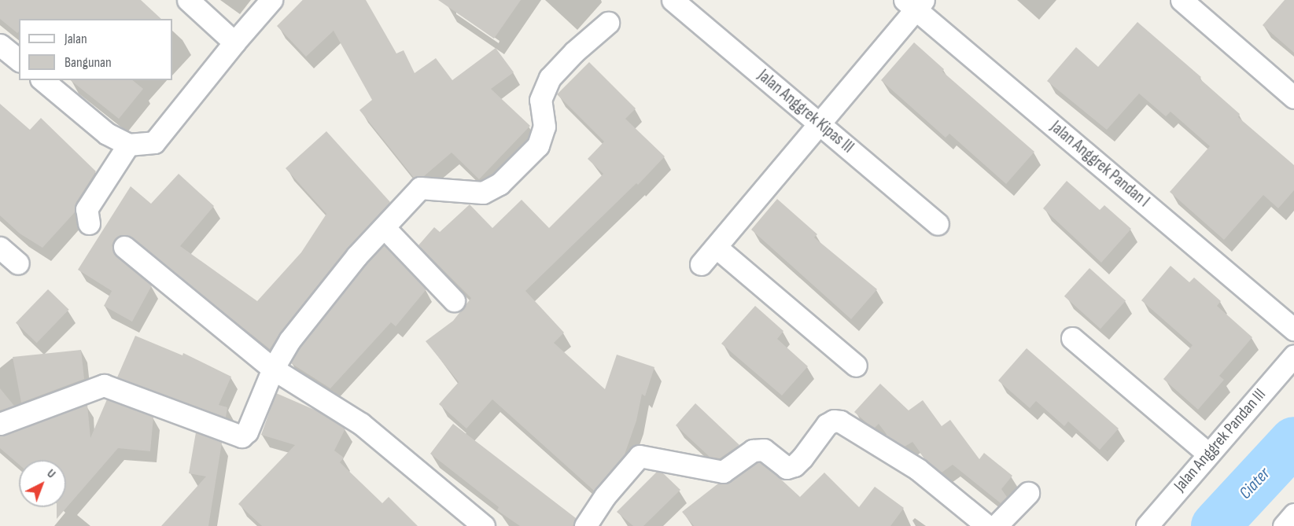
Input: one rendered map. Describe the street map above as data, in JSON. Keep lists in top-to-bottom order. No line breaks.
{"streets":{"street":["Jalan Anggrek Kipas III","Jalan Anggrek Pandan I","Jalan Anggrek Pandan III"]},"water":["Ciater"],"legend":["Jalan","Bangunan"],"north":"top right"}
